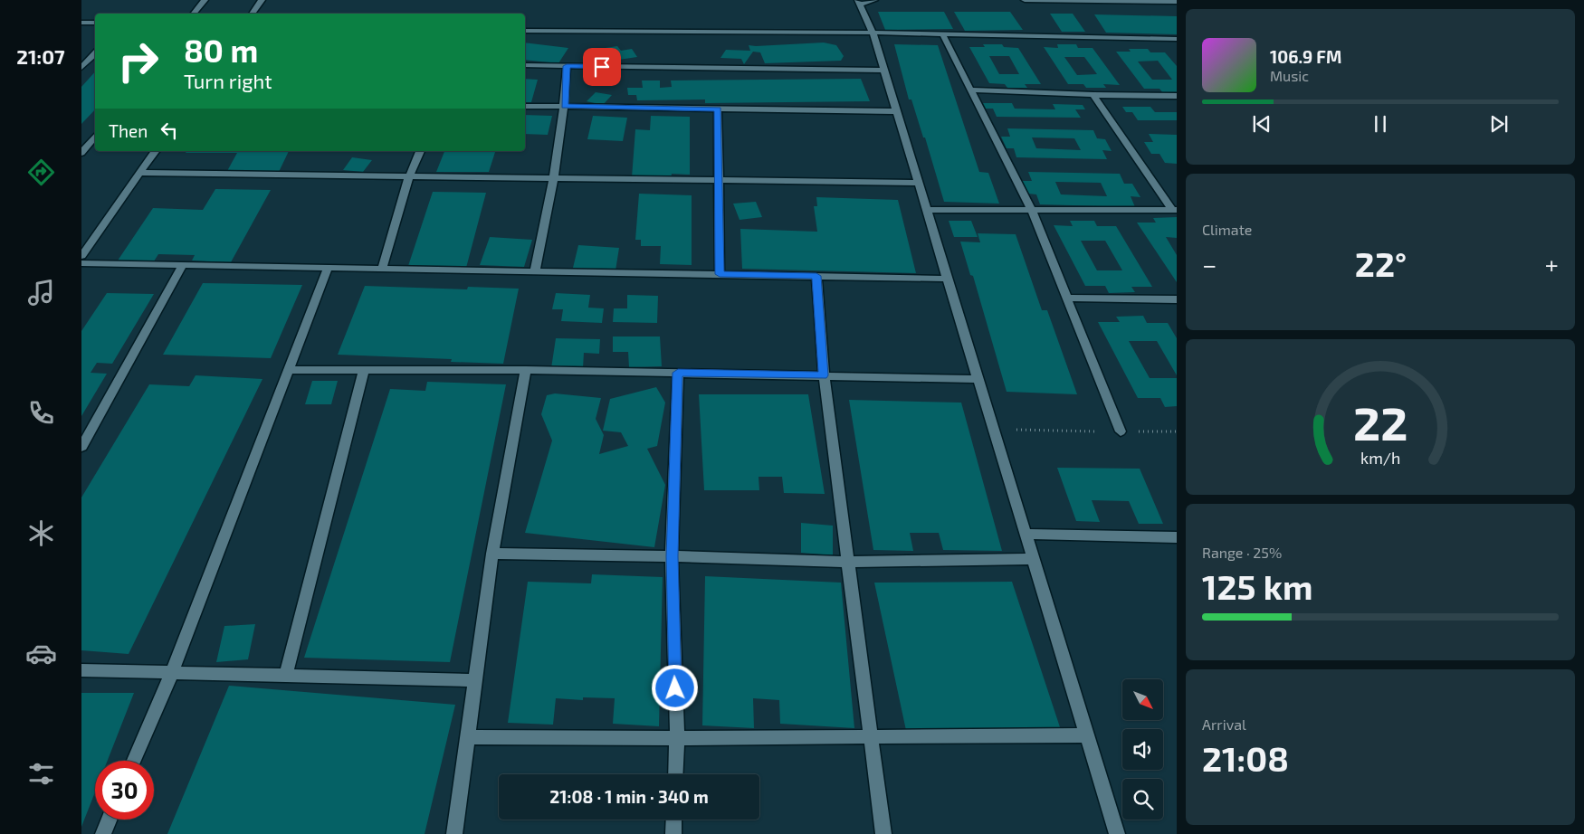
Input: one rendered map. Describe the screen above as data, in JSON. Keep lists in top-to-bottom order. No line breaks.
{"north":"bottom right","page":{"tabs":"21:07","turn":["80 m","Turn right"],"song":["106.9 FM","Music"],"then":"Then","tile":["Climate",["Range · 25%","125 km"],["Arrival","21:08"]],"heat":["−","22°","+"],"limit":"30","trip":"21:08 · 1 min · 340 m","gauge":["22","km/h"]}}
